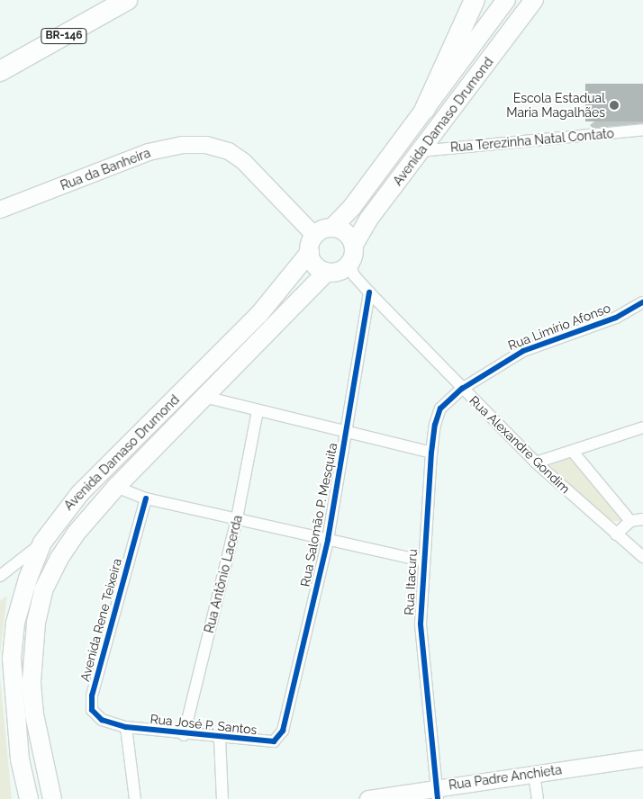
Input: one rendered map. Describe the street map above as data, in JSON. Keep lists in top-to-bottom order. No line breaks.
{"streets":{"highway":["BR-146"],"main road":["Avenida Damaso Drumond"],"street":["Rua Terezinha Natal Contato","Rua da Banheira","Rua Limírio Afonso","Rua Alexandre Gondim","Rua Salomão P. Mesquita","Rua Antônio Lacerda","Rua Itacuru","Avenida Rene Teixeira","Rua José P. Santos","Rua Padre Anchieta"]},"crossings":[["Avenida Damaso Drumond","Rua Terezinha Natal Contato"],["Avenida Damaso Drumond","Rua da Banheira"],["Avenida Damaso Drumond","Rua Alexandre Gondim"],["Rua da Banheira","Rua Alexandre Gondim"],["Rua Limírio Afonso","Rua Alexandre Gondim"],["Rua Limírio Afonso","Rua Itacuru"],["Rua Alexandre Gondim","Rua Salomão P. Mesquita"],["Rua Alexandre Gondim","Rua Itacuru"],["Rua Salomão P. Mesquita","Rua José P. Santos"],["Rua Antônio Lacerda","Rua José P. Santos"],["Rua Itacuru","Rua Padre Anchieta"],["Avenida Rene Teixeira","Rua José P. Santos"]],"places":["Escola Estadual Maria Magalhães"]}
